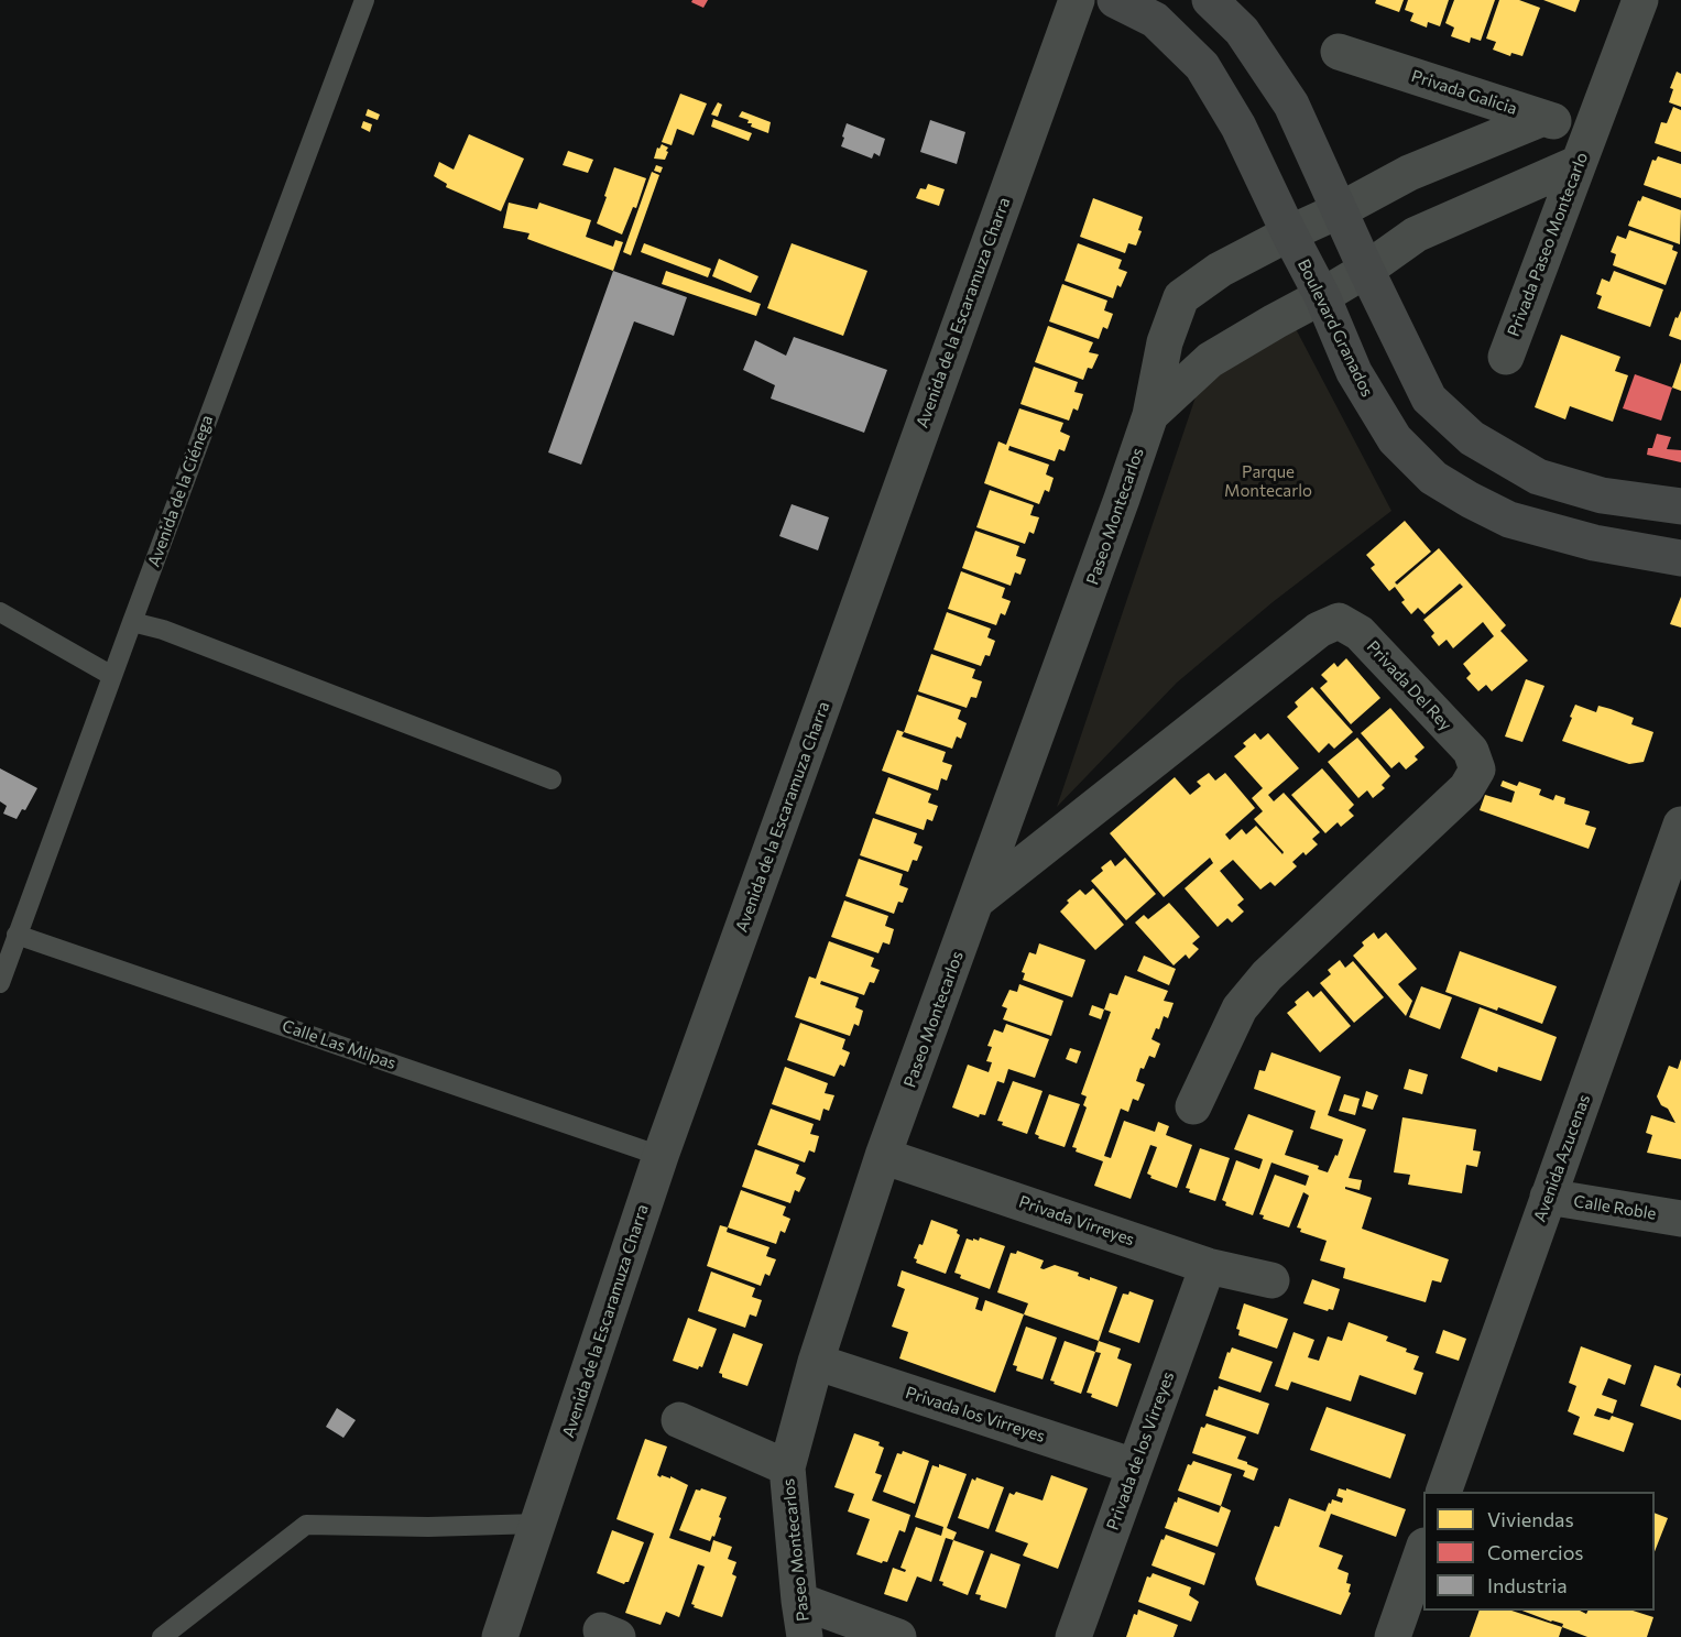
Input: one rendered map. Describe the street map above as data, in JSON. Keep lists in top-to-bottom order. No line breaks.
{"streets":{"street":["Privada Galicia","Privada Paseo Montecarlo","Avenida de la Escaramuza Charra","Boulevard Granados","Paseo Montecarlos","Privada Del Rey","Avenida Azucenas","Calle Roble","Privada Virreyes","Privada los Virreyes","Privada de los Virreyes"],"lane":["Avenida de la Ciénega","Calle Las Milpas"]},"crossings":[["Privada Galicia","Privada Paseo Montecarlo"],["Privada Galicia","Paseo Montecarlos"],["Privada Paseo Montecarlo","Paseo Montecarlos"],["Avenida de la Escaramuza Charra","Calle Las Milpas"],["Boulevard Granados","Paseo Montecarlos"],["Avenida de la Ciénega","Calle Las Milpas"],["Paseo Montecarlos","Privada Del Rey"],["Paseo Montecarlos","Privada Virreyes"],["Paseo Montecarlos","Privada los Virreyes"],["Avenida Azucenas","Calle Roble"],["Privada Virreyes","Privada de los Virreyes"],["Privada los Virreyes","Privada de los Virreyes"]],"parks":["Parque Montecarlo"],"legend":["Viviendas","Comercios","Industria"]}
